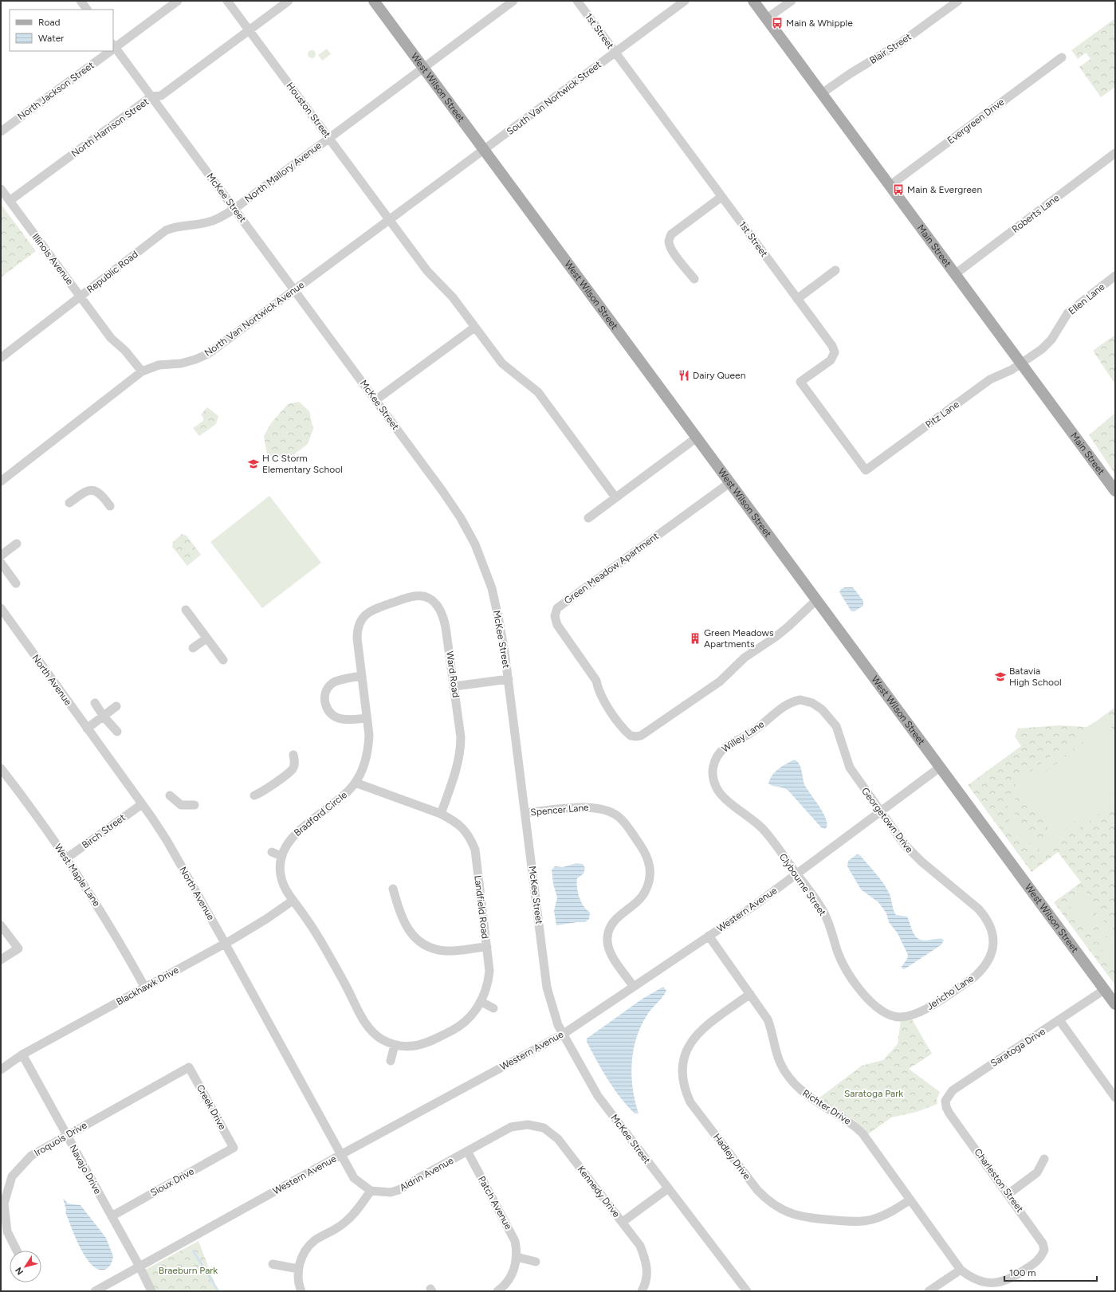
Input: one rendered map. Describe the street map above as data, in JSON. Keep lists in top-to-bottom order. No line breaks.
{"streets":{"main road":["West Wilson Street","Main Street"],"street":["1st Street","Blair Street","North Jackson Street","South Van Nortwick Street","Houston Street","Evergreen Drive","North Harrison Street","North Mallory Avenue","McKee Street","Roberts Lane","Illinois Avenue","Republic Road","Ellen Lane","North Van Nortwick Avenue","Pitz Lane","Green Meadow Apartment","Ward Road","North Avenue","Willey Lane","Spencer Lane","Bradford Circle","Georgetown Drive","Birch Street","West Maple Lane","Clybourne Street","Landfield Road","Western Avenue","Blackhawk Drive","Jericho Lane","Saratoga Drive","Creek Drive","Richter Drive","Iroquois Drive","Hadley Drive","Navajo Drive","Aldrin Avenue","Charleston Street","Sioux Drive","Kennedy Drive","Patch Avenue"]},"crossings":[["1st Street","South Van Nortwick Street"],["1st Street","Pitz Lane"],["Blair Street","Main Street"],["West Wilson Street","South Van Nortwick Street"],["West Wilson Street","North Mallory Avenue"],["West Wilson Street","North Van Nortwick Avenue"],["West Wilson Street","Green Meadow Apartment"],["West Wilson Street","Western Avenue"],["West Wilson Street","Saratoga Drive"],["North Jackson Street","McKee Street"],["South Van Nortwick Street","North Van Nortwick Avenue"],["Houston Street","North Harrison Street"],["Houston Street","North Mallory Avenue"],["Houston Street","North Van Nortwick Avenue"],["Evergreen Drive","Main Street"],["North Harrison Street","McKee Street"],["North Harrison Street","Illinois Avenue"],["North Mallory Avenue","McKee Street"],["North Mallory Avenue","Republic Road"],["McKee Street","Republic Road"],["McKee Street","North Van Nortwick Avenue"],["McKee Street","Spencer Lane"],["McKee Street","Western Avenue"],["Roberts Lane","Main Street"],["Main Street","Ellen Lane"],["Main Street","Pitz Lane"],["Illinois Avenue","Republic Road"],["Illinois Avenue","North Van Nortwick Avenue"],["Ellen Lane","Pitz Lane"],["Ward Road","Bradford Circle"],["Ward Road","Landfield Road"],["North Avenue","Birch Street"],["North Avenue","Western Avenue"],["North Avenue","Blackhawk Drive"],["North Avenue","Aldrin Avenue"],["Willey Lane","Georgetown Drive"],["Willey Lane","Clybourne Street"],["Spencer Lane","Western Avenue"],["Bradford Circle","Landfield Road"],["Bradford Circle","Blackhawk Drive"],["Georgetown Drive","Western Avenue"],["Georgetown Drive","Jericho Lane"],["Birch Street","West Maple Lane"],["West Maple Lane","Blackhawk Drive"],["Clybourne Street","Western Avenue"],["Clybourne Street","Jericho Lane"],["Western Avenue","Richter Drive"],["Western Avenue","Navajo Drive"],["Blackhawk Drive","Navajo Drive"],["Saratoga Drive","Charleston Street"],["Creek Drive","Iroquois Drive"],["Creek Drive","Sioux Drive"],["Richter Drive","Hadley Drive"],["Richter Drive","Charleston Street"],["Iroquois Drive","Navajo Drive"],["Navajo Drive","Sioux Drive"],["Aldrin Avenue","Kennedy Drive"],["Aldrin Avenue","Patch Avenue"]],"parks":["Saratoga Park","Braeburn Park"],"places":{"bus stop":["Main & Whipple","Main & Evergreen"],"restaurant":["Dairy Queen"],"school or university":["H C Storm Elementary School","Batavia High School"],"building":["Green Meadows Apartments"]},"legend":["Road","Water"],"scale_bar":"100 m","north":"bottom left"}
